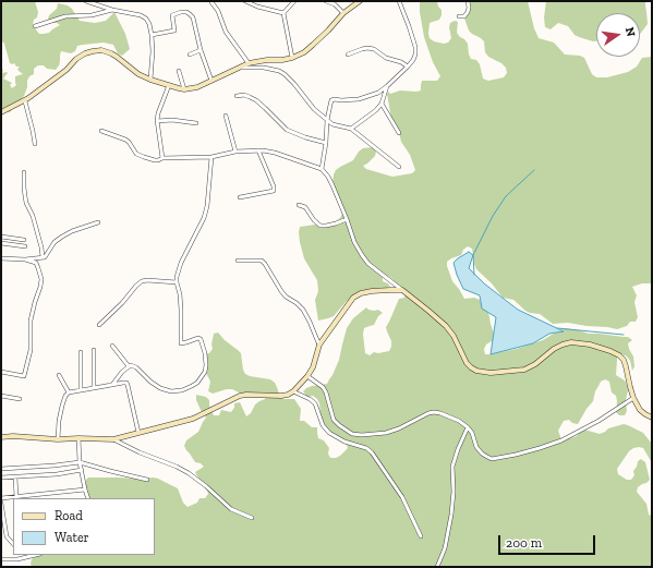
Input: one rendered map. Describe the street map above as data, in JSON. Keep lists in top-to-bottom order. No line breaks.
{"legend":["Road","Water"],"scale_bar":"200 m","north":"right"}
